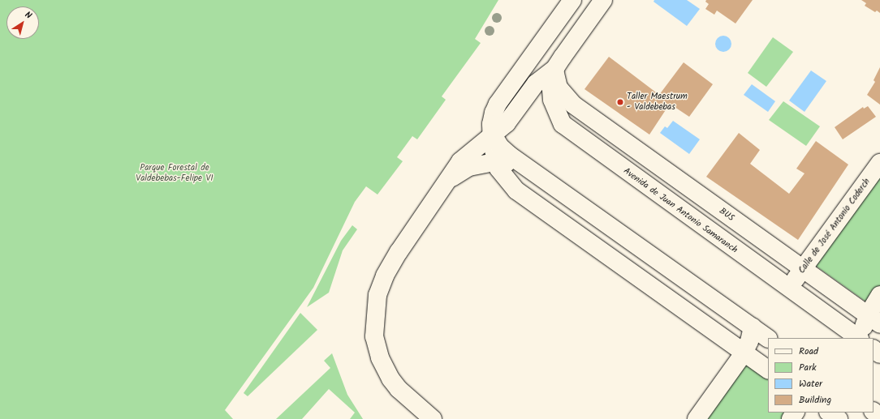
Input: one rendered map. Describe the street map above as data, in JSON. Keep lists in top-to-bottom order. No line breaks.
{"streets":{"street":["Avenida de Juan Antonio Samaranch","BUS","Calle de José Antonio Coderch"]},"crossings":[["Avenida de Juan Antonio Samaranch","BUS"],["Avenida de Juan Antonio Samaranch","Calle de José Antonio Coderch"],["BUS","Calle de José Antonio Coderch"]],"parks":["Parque Forestal de Valdebebas-Felipe VI"],"places":["Taller Maestrum - Valdebebas"],"legend":["Road","Park","Water","Building"],"north":"top right"}
